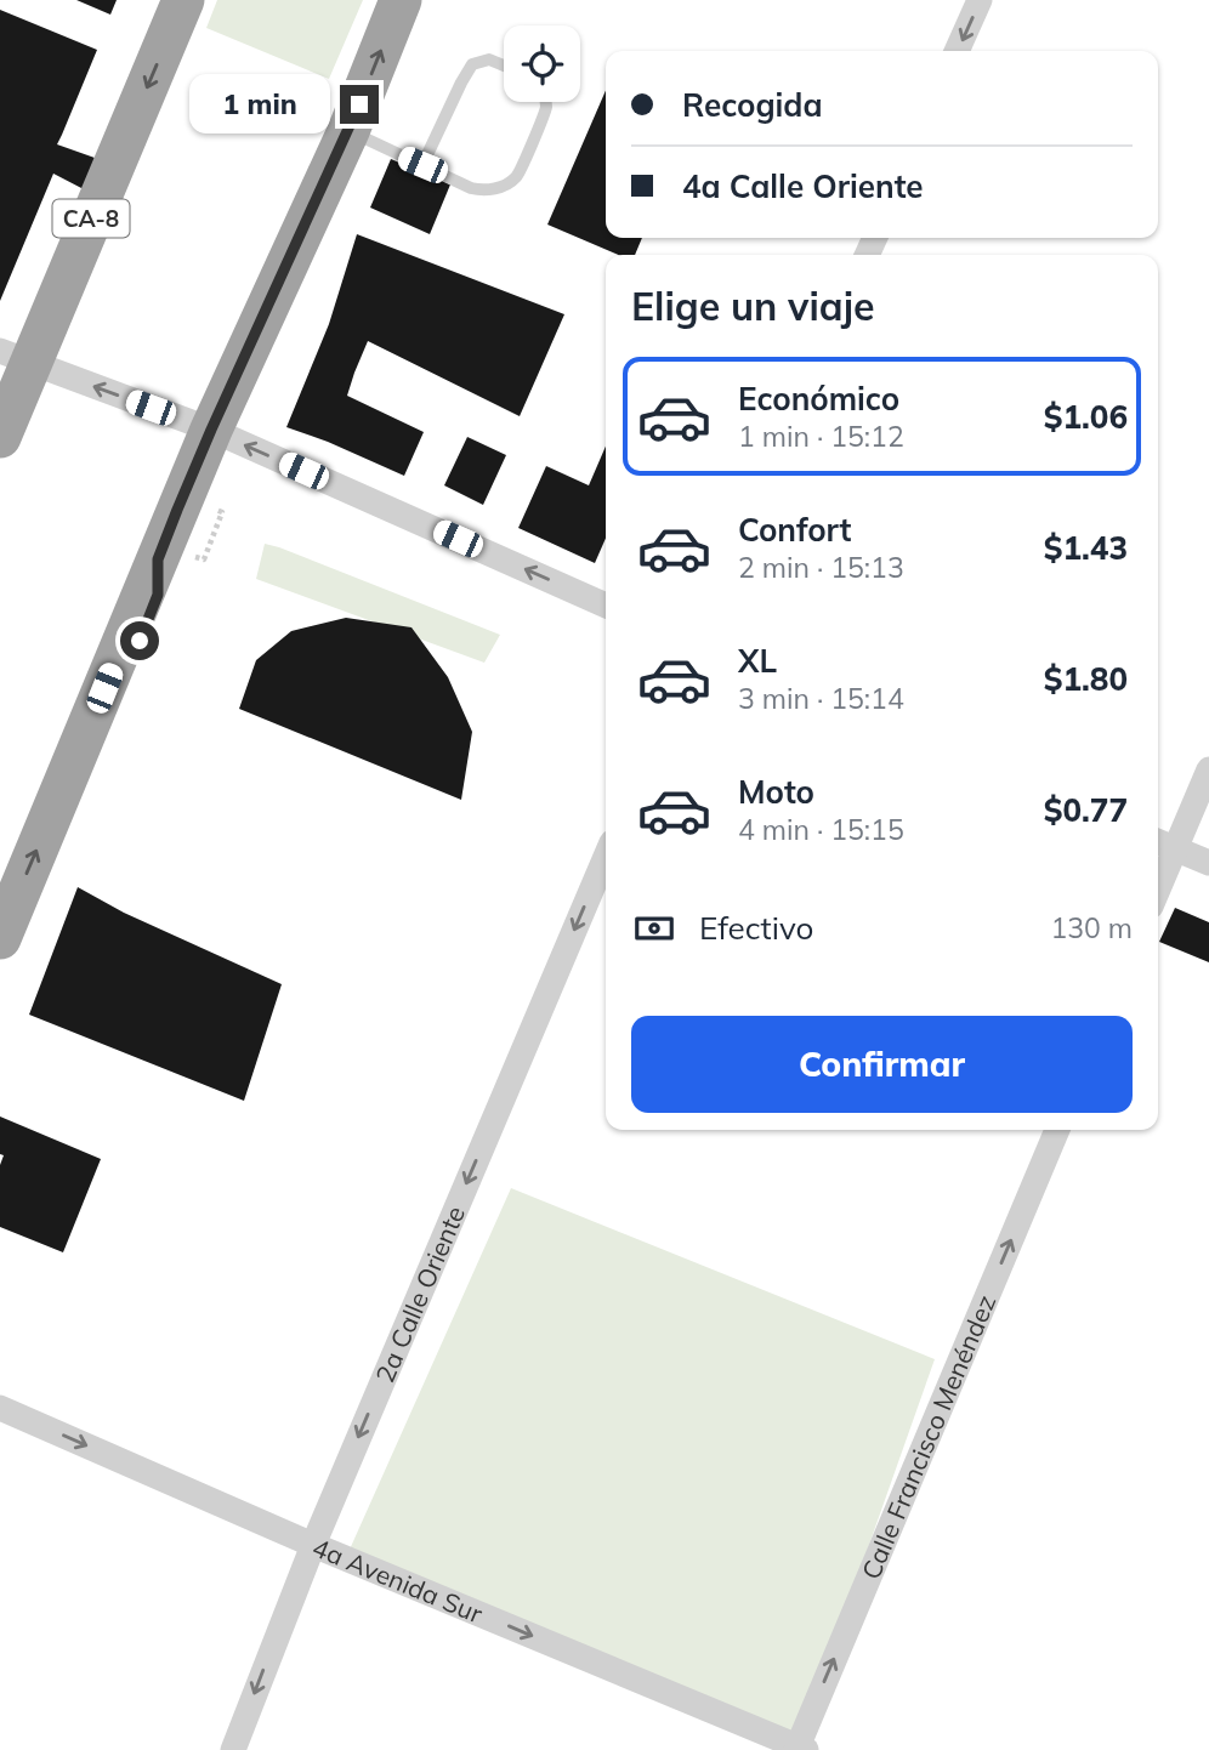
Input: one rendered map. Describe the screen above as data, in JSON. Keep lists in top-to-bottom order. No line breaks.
{"streets":{"highway":["CA-8"],"street":["2a Calle Oriente","Calle Francisco Menéndez","4a Avenida Sur"]},"crossings":[["2a Calle Oriente","4a Avenida Sur"],["Calle Francisco Menéndez","4a Avenida Sur"]],"one_way":["2a Calle Oriente","Calle Francisco Menéndez","4a Avenida Sur"],"page":{"banner":["Recogida","4a Calle Oriente"],"bubble":"1 min","heading":"Elige un viaje","list":[{"name":"Económico","note":"1 min · 15:12","value":"$1.06"},{"name":"Confort","note":"2 min · 15:13","value":"$1.43"},{"name":"XL","note":"3 min · 15:14","value":"$1.80"},{"name":"Moto","note":"4 min · 15:15","value":"$0.77"}],"pay":["Efectivo","130 m"],"buttons":"Confirmar"}}
